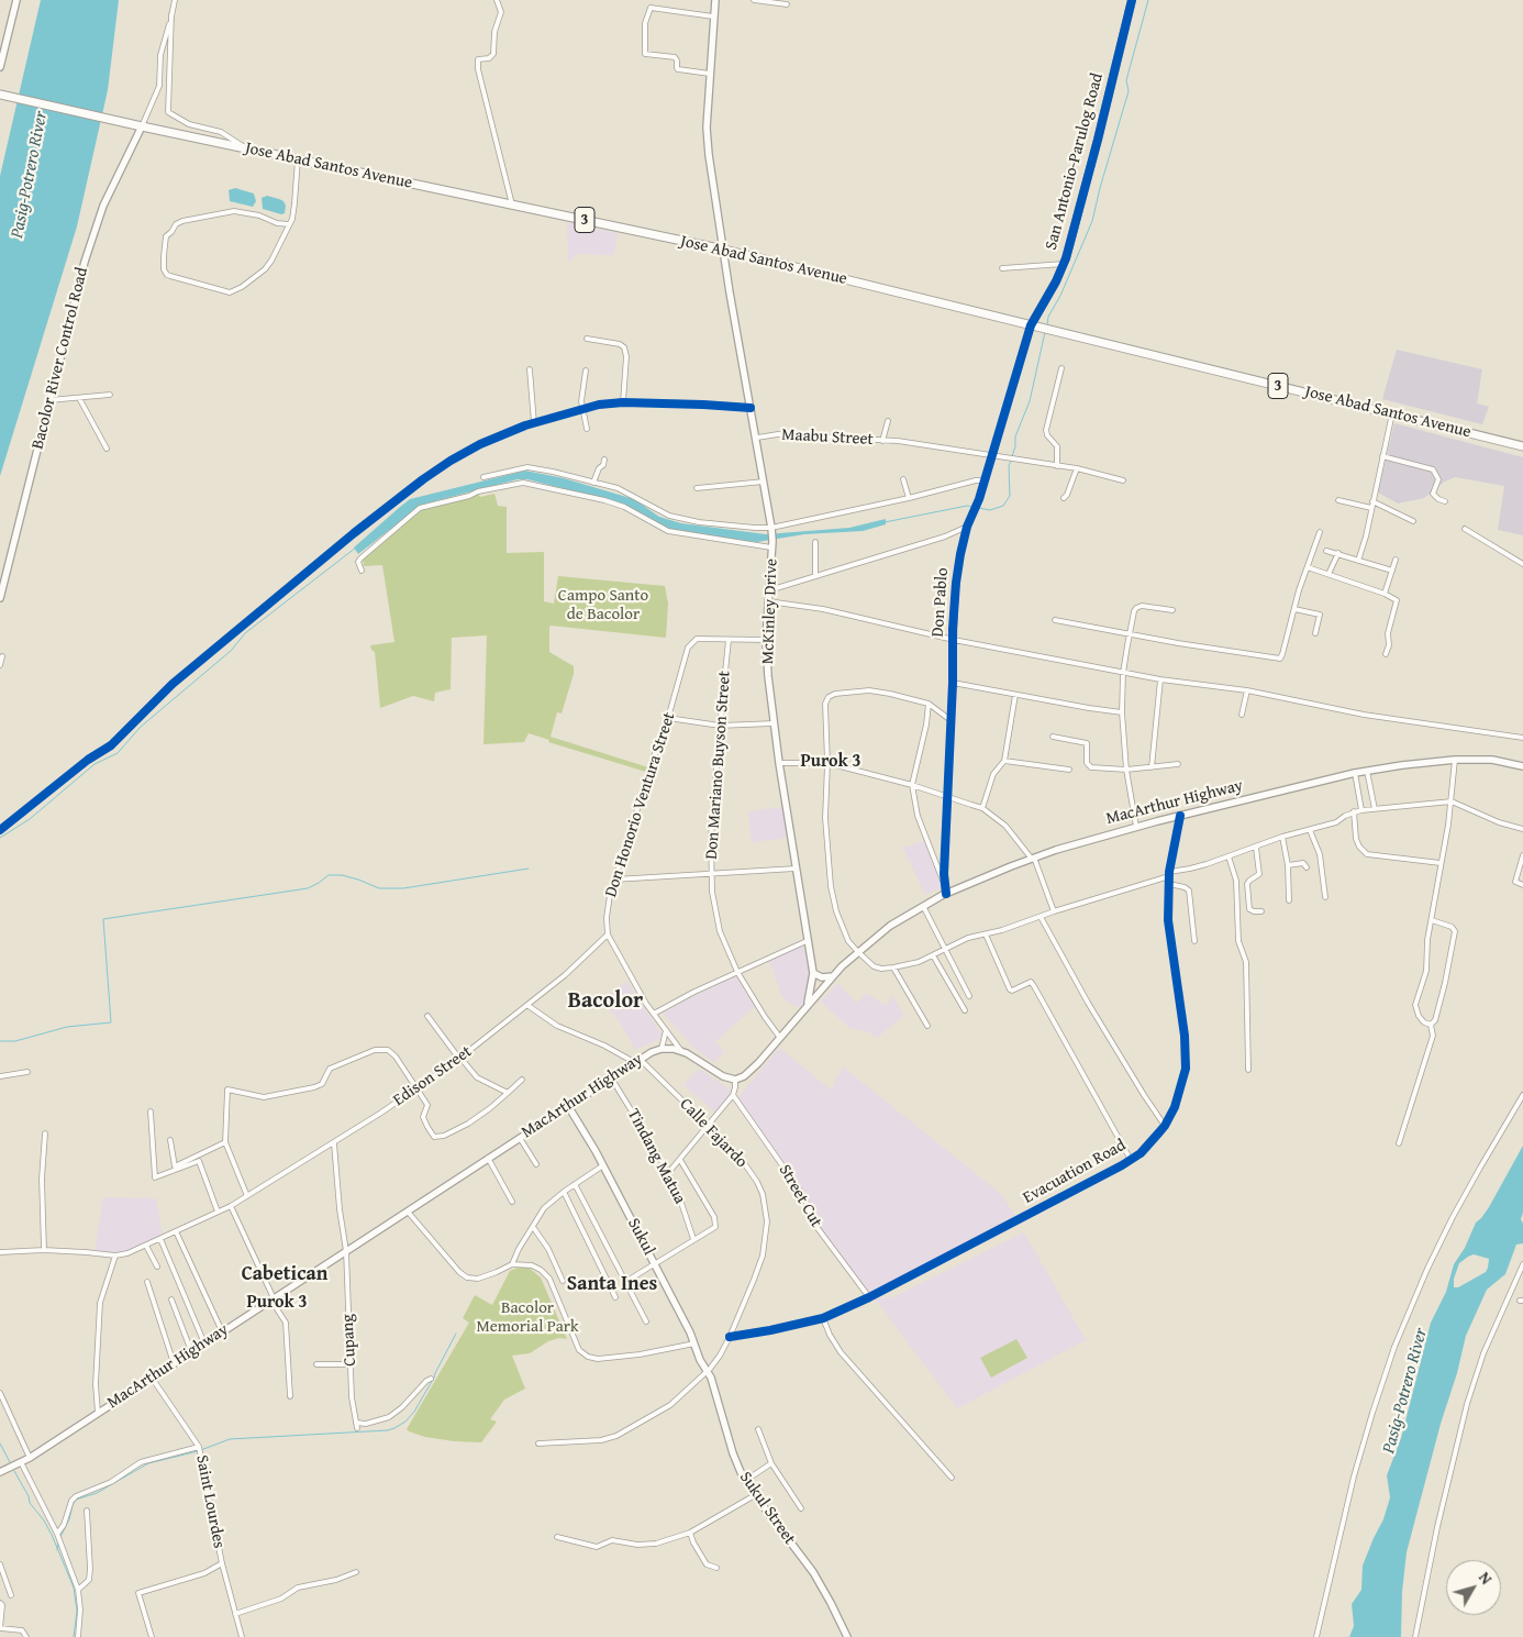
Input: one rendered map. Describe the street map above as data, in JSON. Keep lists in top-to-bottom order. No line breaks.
{"streets":{"highway":["Jose Abad Santos Avenue","3"],"main road":["San Antonio-Parulog Road","Bacolor River Control Road","McKinley Drive","MacArthur Highway","Sukul","Sukul Street"],"street":["Maabu Street","Don Pablo","Don Mariano Buyson Street","Don Honorio Ventura Street","Edison Street","Calle Fajardo","Tindang Matua","Evacuation Road","Street Cut","Cupang","Saint Lourdes"]},"crossings":[["San Antonio-Parulog Road","Jose Abad Santos Avenue"],["San Antonio-Parulog Road","Don Pablo"],["Jose Abad Santos Avenue","Bacolor River Control Road"],["Jose Abad Santos Avenue","Don Pablo"],["Jose Abad Santos Avenue","McKinley Drive"],["Maabu Street","Don Pablo"],["Maabu Street","McKinley Drive"],["Don Pablo","MacArthur Highway"],["McKinley Drive","MacArthur Highway"],["McKinley Drive","Don Honorio Ventura Street"],["Don Mariano Buyson Street","MacArthur Highway"],["Don Mariano Buyson Street","Don Honorio Ventura Street"],["MacArthur Highway","Calle Fajardo"],["MacArthur Highway","Tindang Matua"],["MacArthur Highway","Evacuation Road"],["MacArthur Highway","Sukul"],["MacArthur Highway","Cupang"],["MacArthur Highway","Saint Lourdes"],["Don Honorio Ventura Street","Edison Street"],["Edison Street","Cupang"],["Calle Fajardo","Evacuation Road"],["Calle Fajardo","Sukul"],["Calle Fajardo","Sukul Street"],["Evacuation Road","Street Cut"],["Sukul","Sukul Street"]],"districts":["Purok 3","Bacolor","Cabetican","Santa Ines","Purok 3"],"water":["Pasig-Potrero River"],"parks":["Campo Santo de Bacolor","Bacolor Memorial Park"],"north":"top right"}
